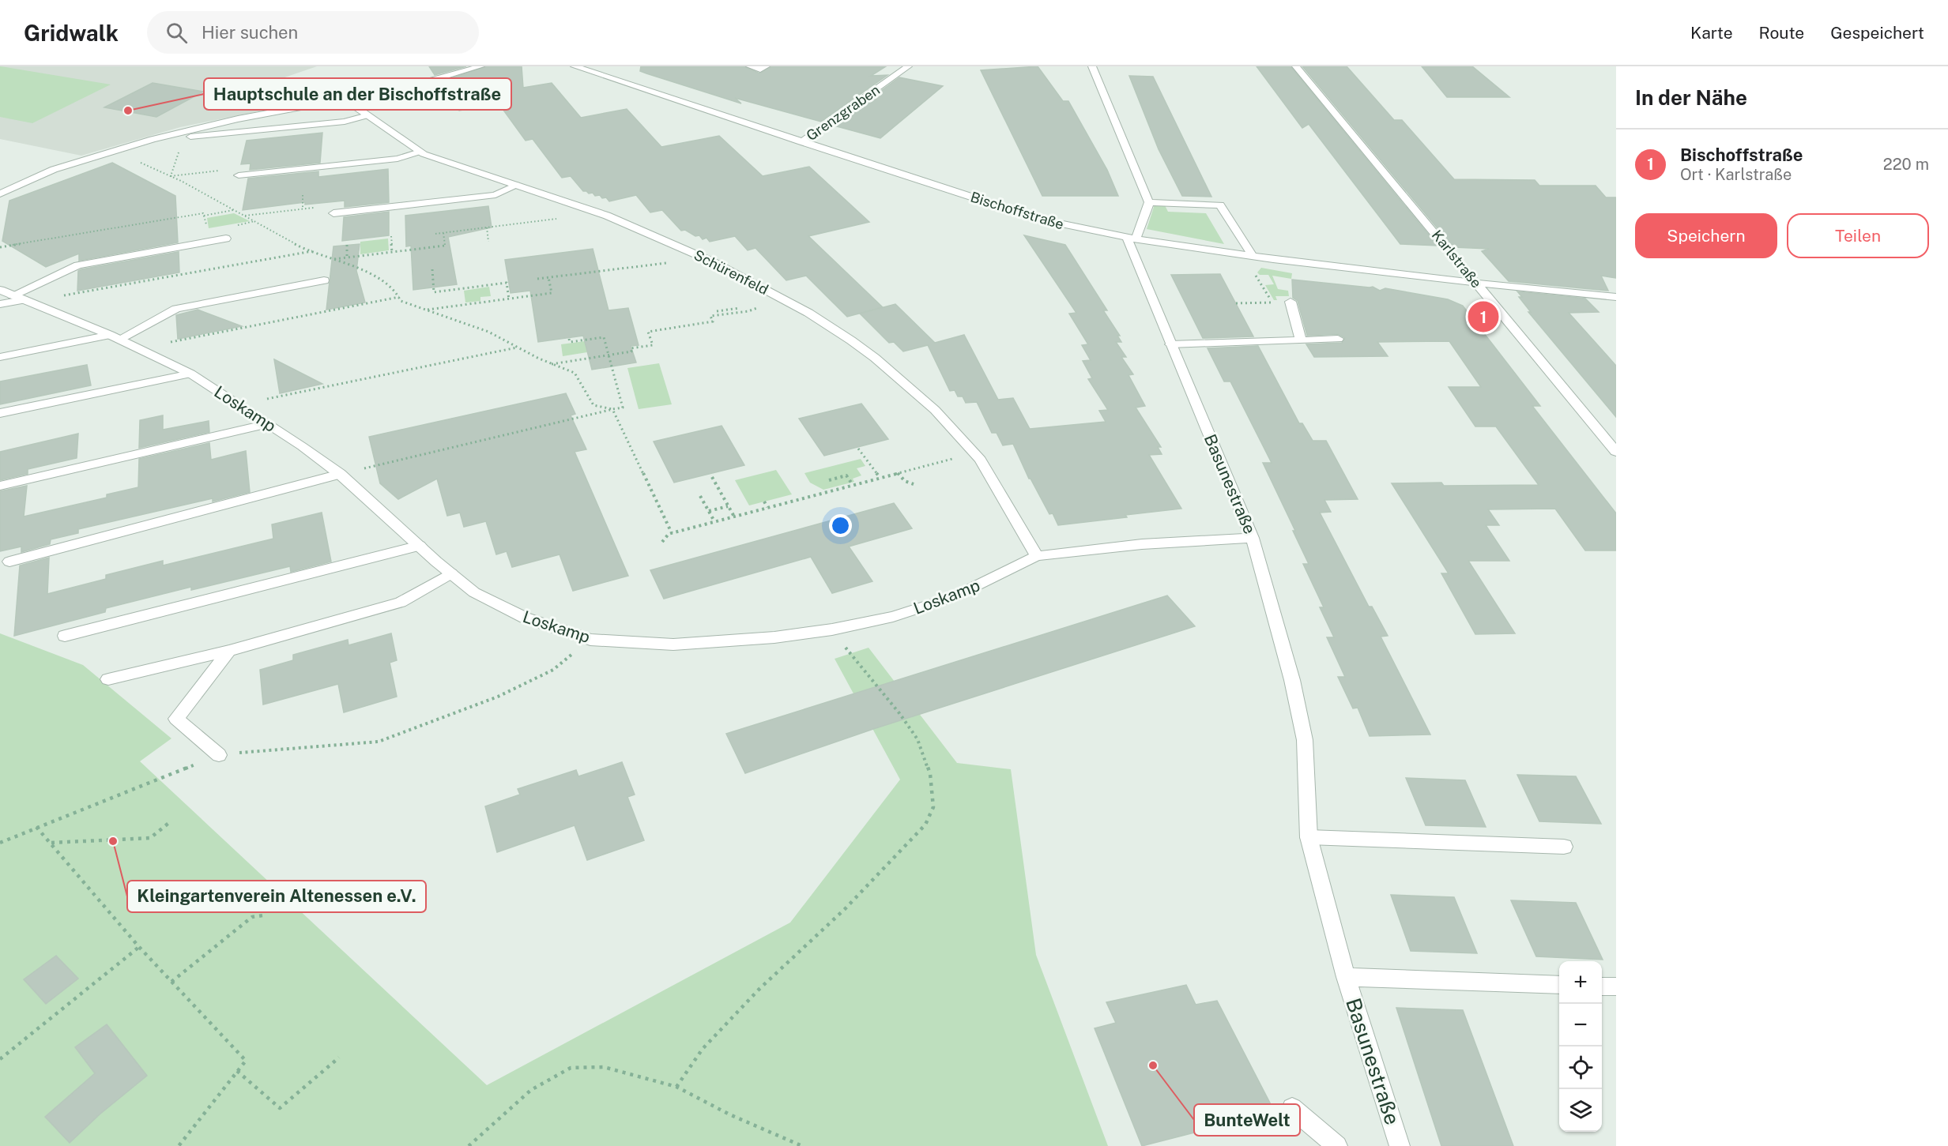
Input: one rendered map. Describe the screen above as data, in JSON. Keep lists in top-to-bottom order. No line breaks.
{"streets":{"street":["Grenzgraben","Bischoffstraße","Karlstraße","Schürenfeld","Loskamp","Basunestraße"]},"crossings":[["Grenzgraben","Bischoffstraße"],["Bischoffstraße","Karlstraße"],["Bischoffstraße","Basunestraße"],["Schürenfeld","Loskamp"],["Loskamp","Basunestraße"]],"places":["Hauptschule an der Bischoffstraße","Kleingartenverein Altenessen e.V.","BunteWelt"],"page":{"header":"Gridwalk","search":"Hier suchen","nav":["Karte","Route","Gespeichert"],"heading":"In der Nähe","list":[{"mark":"1","name":"Bischoffstraße","note":"Ort · Karlstraße","value":"220 m"}],"buttons":["Speichern","Teilen"],"pins":"1","map_buttons":["+","−"]}}
